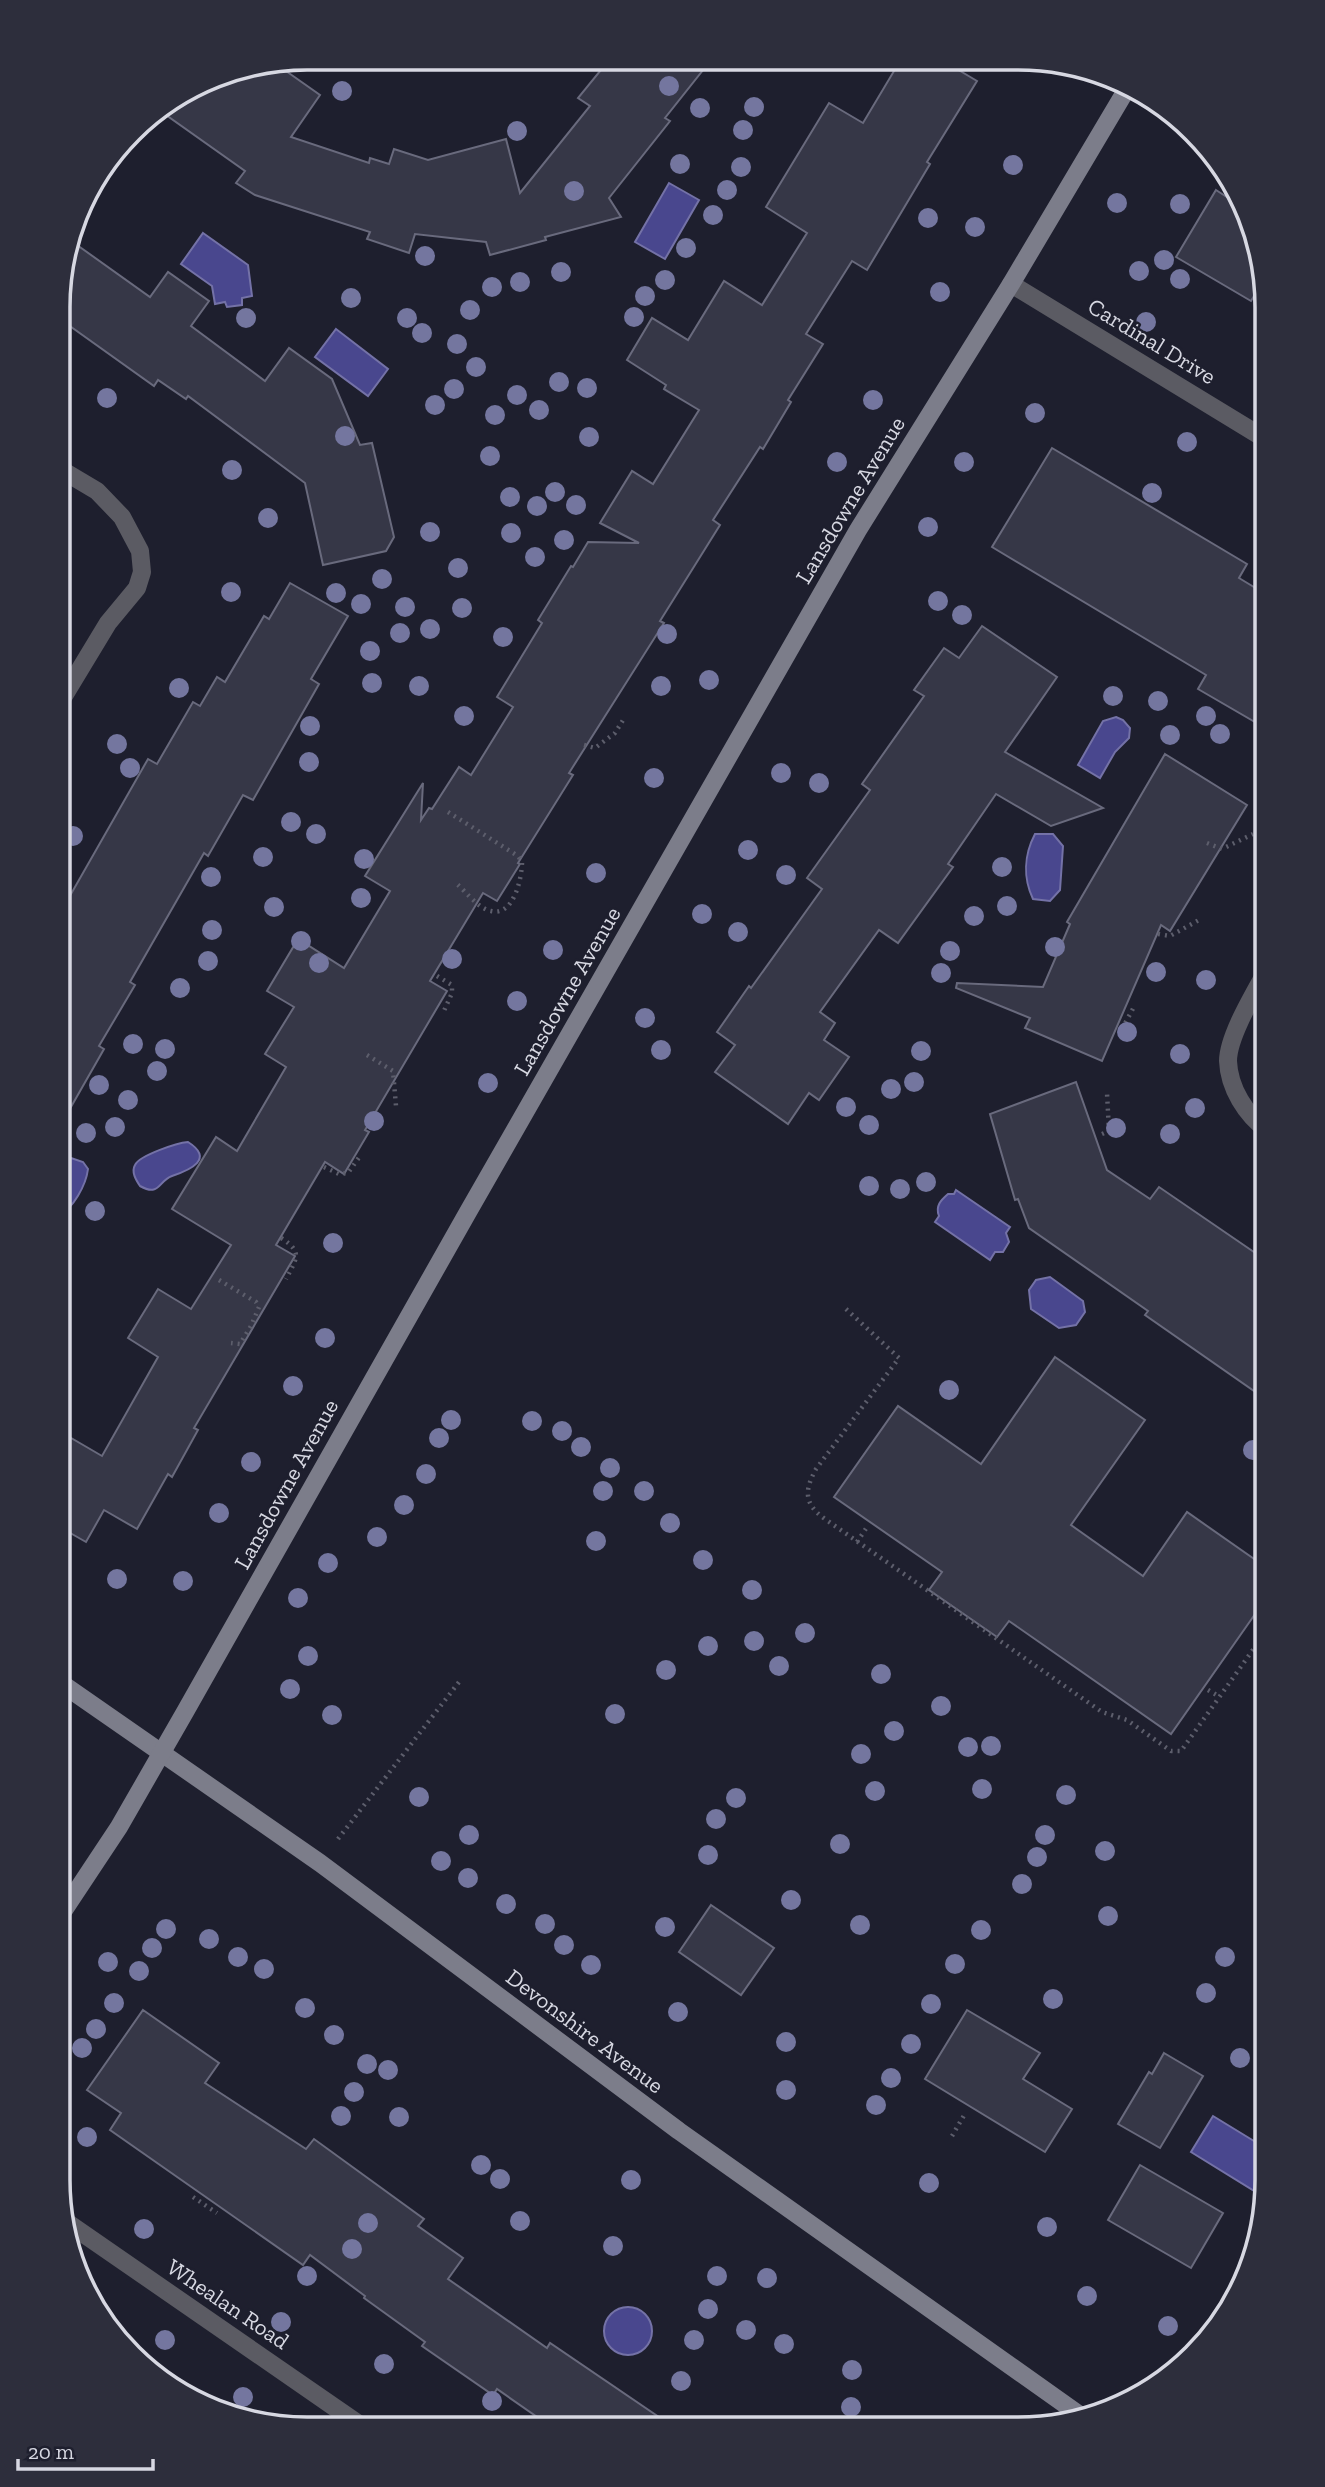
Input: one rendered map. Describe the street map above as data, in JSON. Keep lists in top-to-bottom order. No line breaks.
{"streets":{"main road":["Lansdowne Avenue","Devonshire Avenue"],"street":["Cardinal Drive","Whealan Road"]},"crossings":[["Cardinal Drive","Lansdowne Avenue"],["Lansdowne Avenue","Devonshire Avenue"]],"scale_bar":"20 m"}
